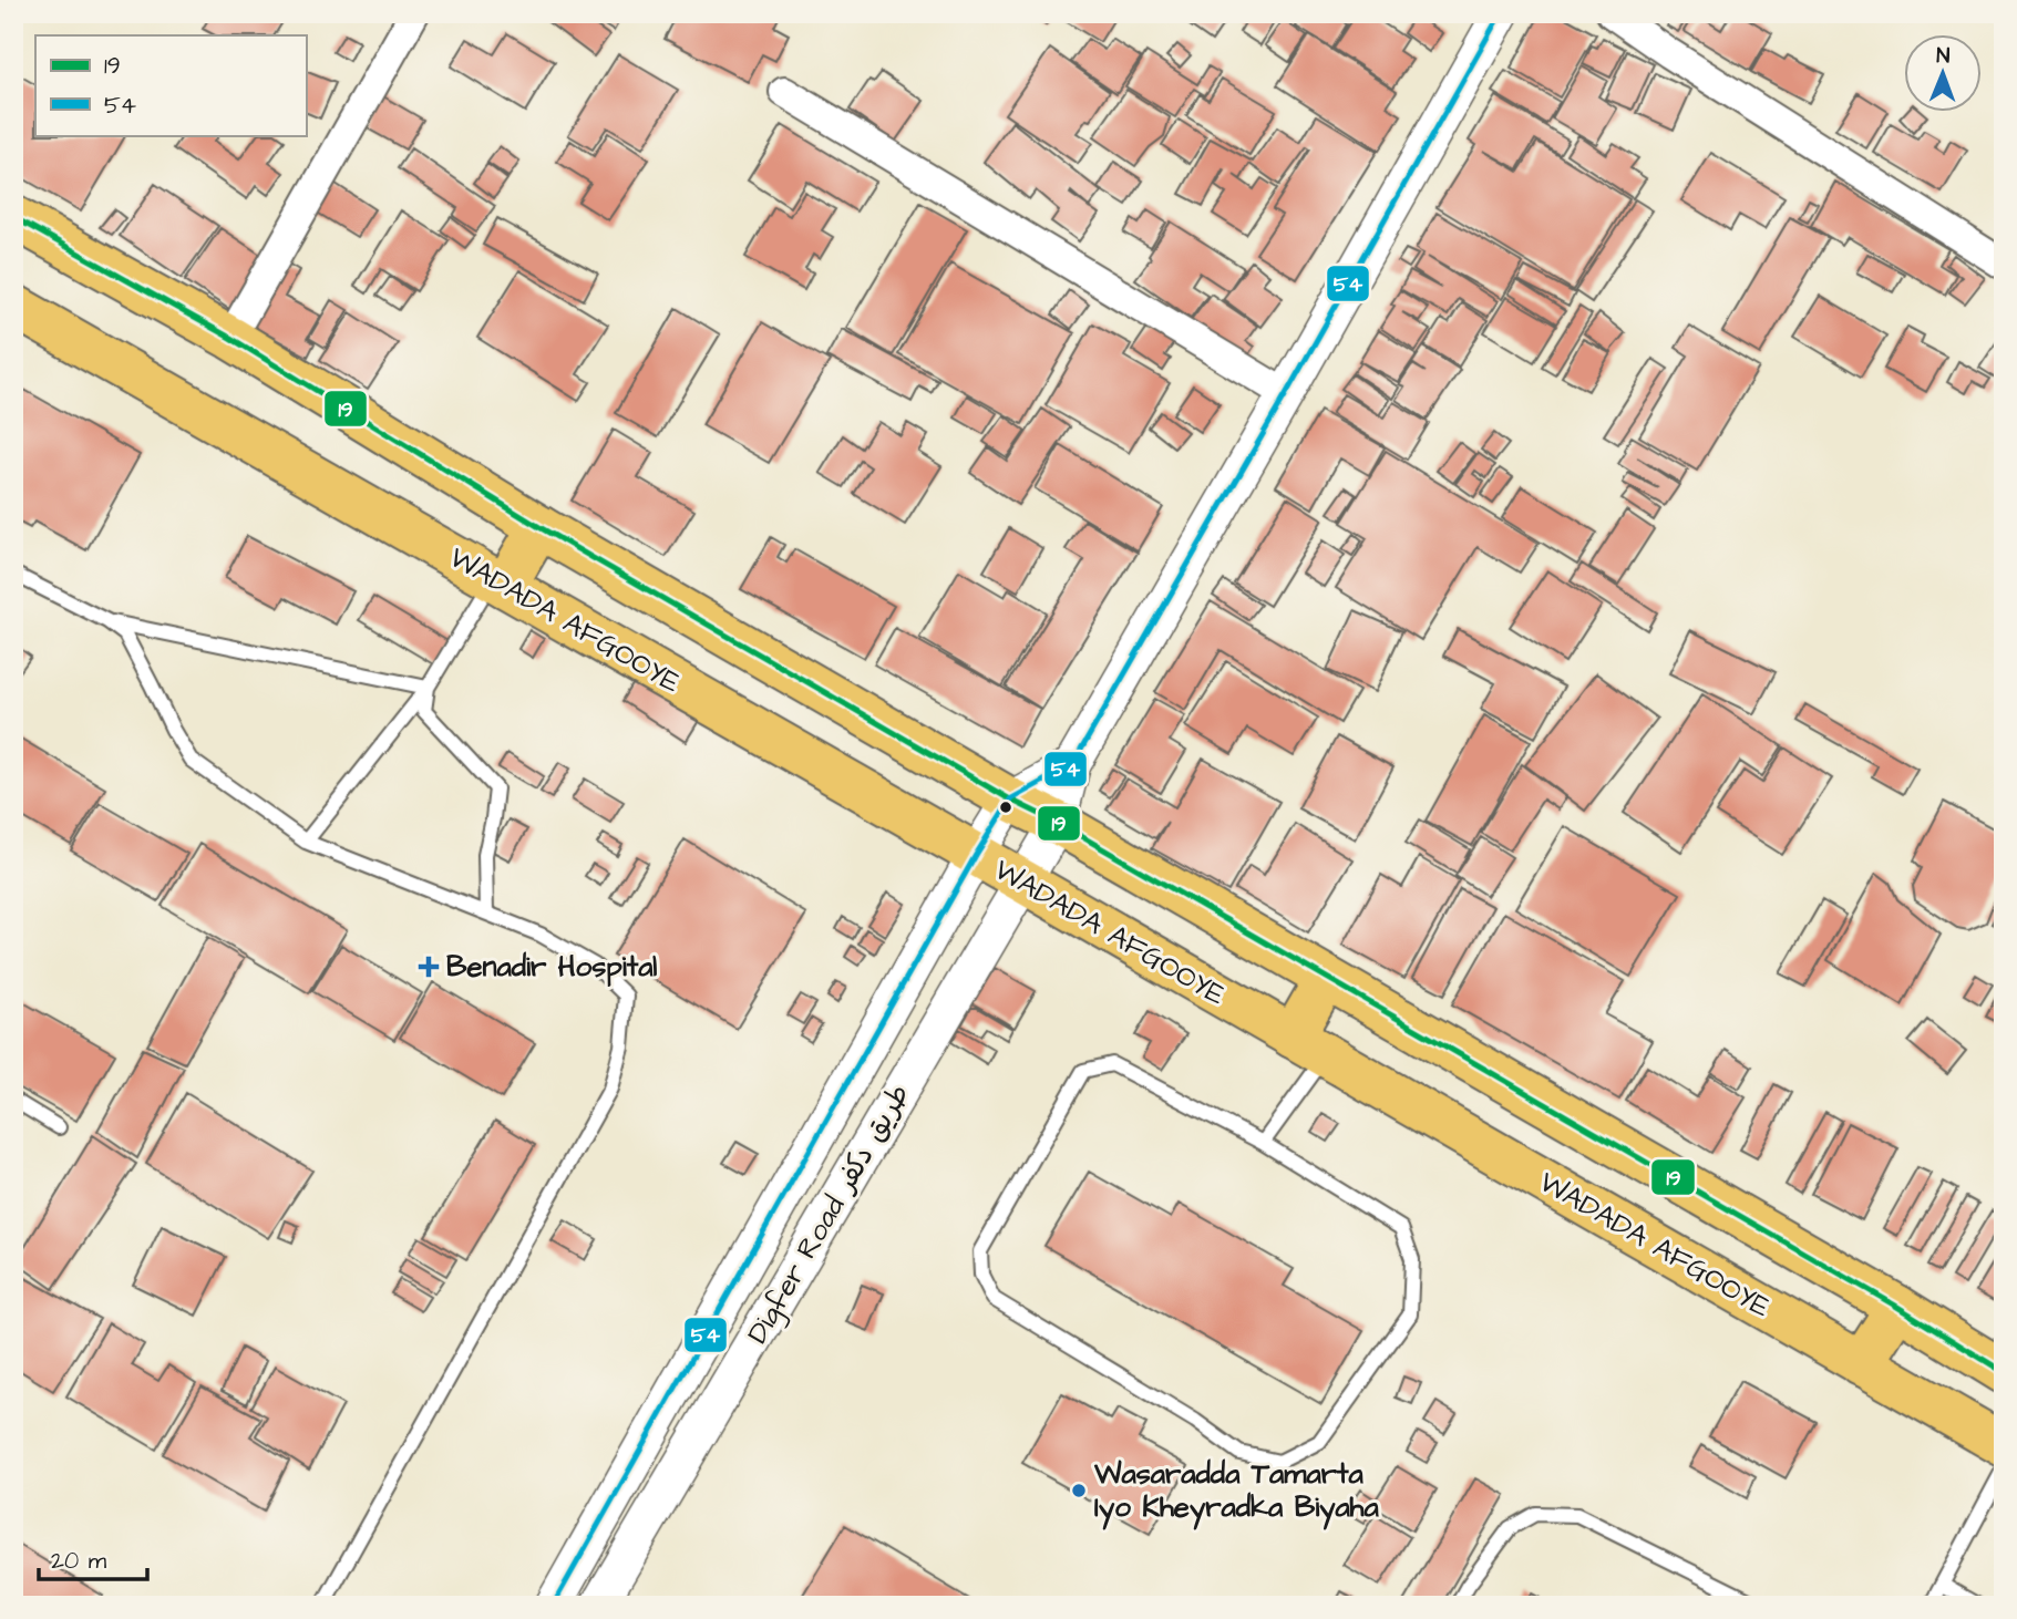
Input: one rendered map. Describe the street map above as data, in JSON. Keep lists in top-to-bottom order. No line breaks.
{"streets":{"main road":["WADADA AFGOOYE"],"street":["Digfer Road طريق دكفر"]},"crossings":[["WADADA AFGOOYE","Digfer Road طريق دكفر"]],"places":{"health":["Benadir Hospital"],"other":["Wasaradda Tamarta Iyo Kheyradka Biyaha"]},"lines":["transit line 54","transit line 19"],"legend":["19","54"],"scale_bar":"20 m","north":"top"}
